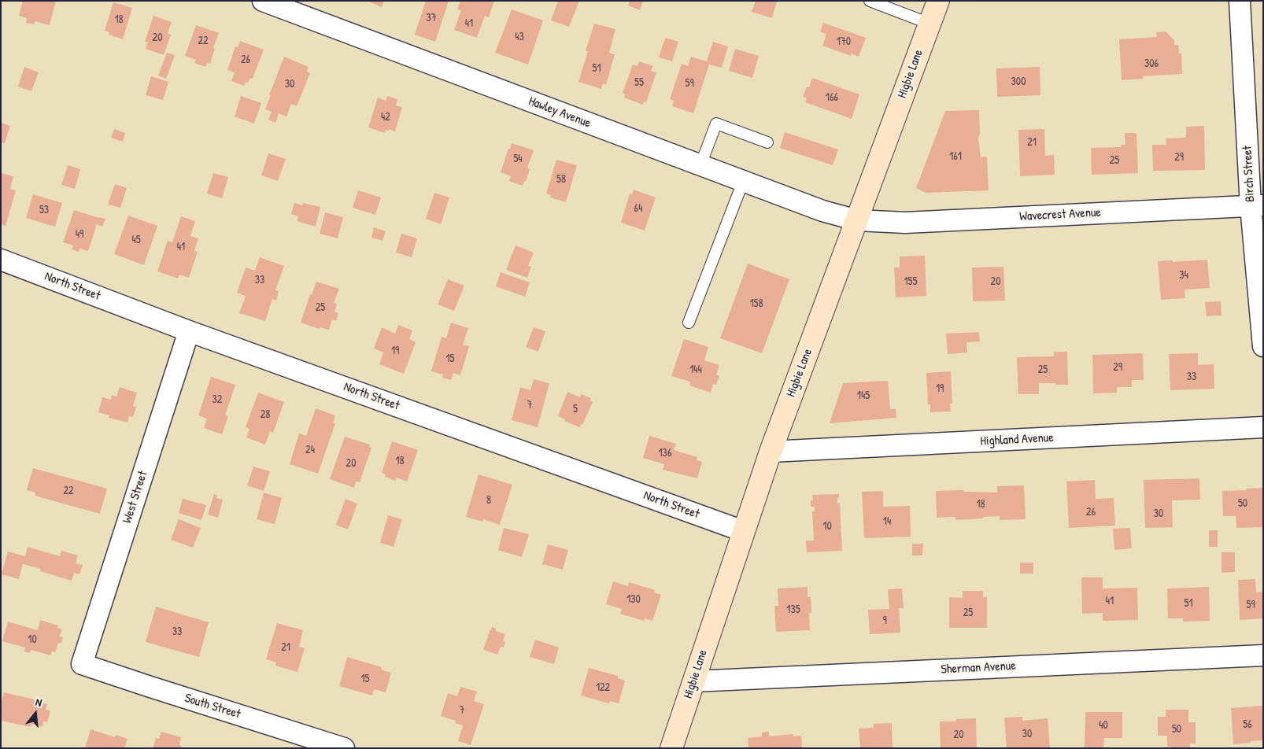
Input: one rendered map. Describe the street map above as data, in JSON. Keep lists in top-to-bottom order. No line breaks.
{"streets":{"main road":["Higbie Lane"],"street":["Hawley Avenue","Birch Street","Wavecrest Avenue","North Street","Highland Avenue","West Street","Sherman Avenue","South Street"]},"crossings":[["Higbie Lane","Hawley Avenue"],["Higbie Lane","Wavecrest Avenue"],["Higbie Lane","North Street"],["Higbie Lane","Highland Avenue"],["Higbie Lane","Sherman Avenue"],["Hawley Avenue","Wavecrest Avenue"],["Birch Street","Wavecrest Avenue"],["North Street","West Street"],["West Street","South Street"]],"house_numbers":["37","18","41","43","20","22","170","26","306","51","300","55","59","30","166","42","21","161","29","54","25","58","64","53","49","45","41","34","33","155","20","158","25","19","15","29","144","25","33","19","145","32","7","5","28","24","136","18","20","22","8","50","18","26","30","14","10","130","41","51","59","135","25","9","33","10","21","15","122","7","56","40","50","30","20"],"north":"top"}
